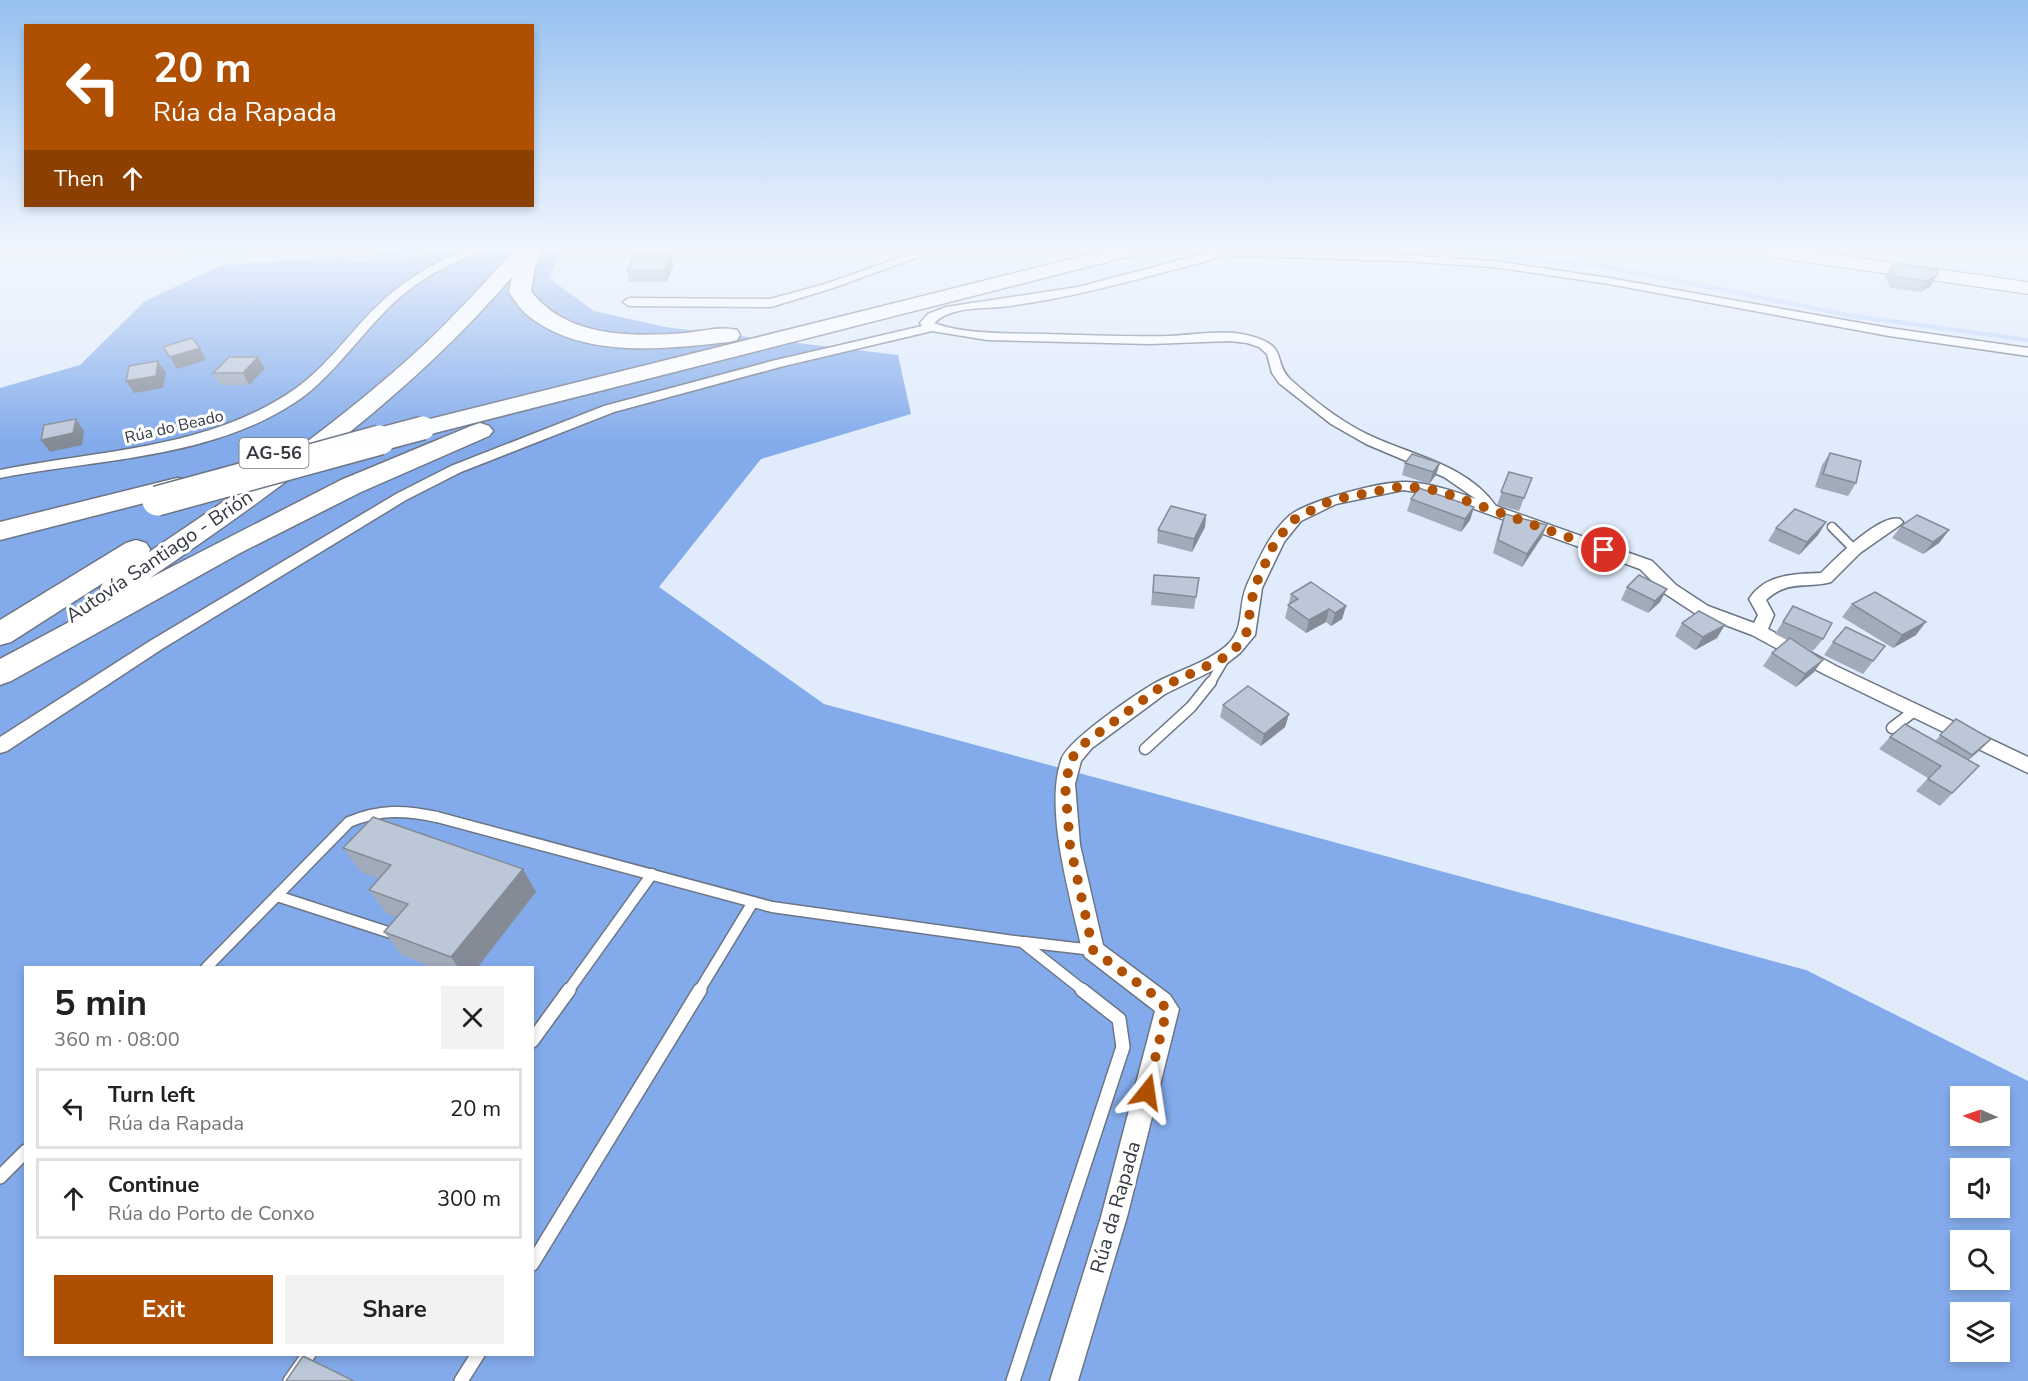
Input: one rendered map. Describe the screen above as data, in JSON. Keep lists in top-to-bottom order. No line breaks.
{"streets":{"highway":["AG-56","Autovía Santiago - Brión"],"street":["Rúa do Beado","Rúa da Rapada"]},"north":"left","page":{"turn":["20 m","Rúa da Rapada"],"then":"Then","heading":["5 min","360 m · 08:00"],"list":[{"name":"Turn left","note":"Rúa da Rapada","value":"20 m"},{"name":"Continue","note":"Rúa do Porto de Conxo","value":"300 m"}],"buttons":["Exit","Share"]}}
